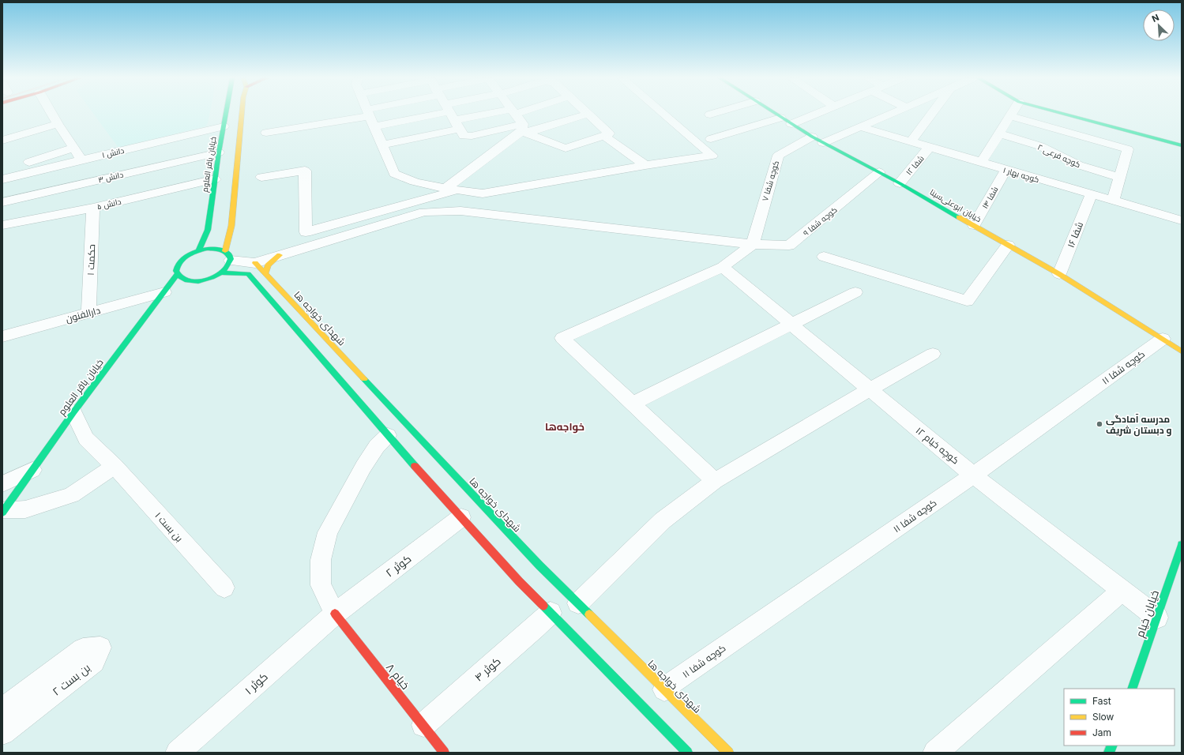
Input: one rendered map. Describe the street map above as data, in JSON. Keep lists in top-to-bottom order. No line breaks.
{"streets":{"street":["دانش ۱","کوچه فرعی ۲","خیابان باقر العلوم","شفا ۱۲","کوچه بهار ۱","دانش ۳","کوچه شفا ۷","شفا ۱۴","دانش ۵","خیابان ابوعلی‌سینا","کوچه شفا ۹","شفا ۱۶","حکمت ۱","دارالفنون","شهدای خواجه ها","کوچه شفا ۱۱","کوچه خیام ۱۲","بن بست ۱","کوثر ۲","خیابان خیام","کوثر ۴","خیام ۸","بن بست ۲","کوثر ۱"]},"crossings":[["دانش ۱","خیابان باقر العلوم"],["خیابان باقر العلوم","دانش ۳"],["خیابان باقر العلوم","دانش ۵"],["خیابان باقر العلوم","کوچه شفا ۹"],["خیابان باقر العلوم","دارالفنون"],["خیابان باقر العلوم","بن بست ۱"],["شفا ۱۲","کوچه بهار ۱"],["شفا ۱۲","خیابان ابوعلی‌سینا"],["کوچه بهار ۱","شفا ۱۴"],["کوچه بهار ۱","شفا ۱۶"],["کوچه شفا ۷","خیابان ابوعلی‌سینا"],["کوچه شفا ۷","کوچه شفا ۹"],["شفا ۱۴","خیابان ابوعلی‌سینا"],["دانش ۵","حکمت ۱"],["خیابان ابوعلی‌سینا","کوچه شفا ۹"],["خیابان ابوعلی‌سینا","شفا ۱۶"],["خیابان ابوعلی‌سینا","کوچه شفا ۱۱"],["کوچه شفا ۹","شهدای خواجه ها"],["حکمت ۱","دارالفنون"],["شهدای خواجه ها","کوچه شفا ۱۱"],["کوچه شفا ۱۱","کوچه خیام ۱۲"],["کوچه خیام ۱۲","خیابان خیام"],["کوثر ۲","خیام ۸"],["کوثر ۲","کوثر ۱"],["کوثر ۴","خیام ۸"],["خیام ۸","کوثر ۱"]],"districts":["خواجه‌ها"],"places":["مدرسه آمادگی و دبستان شریف"],"legend":["Fast","Slow","Jam"],"north":"top left"}
